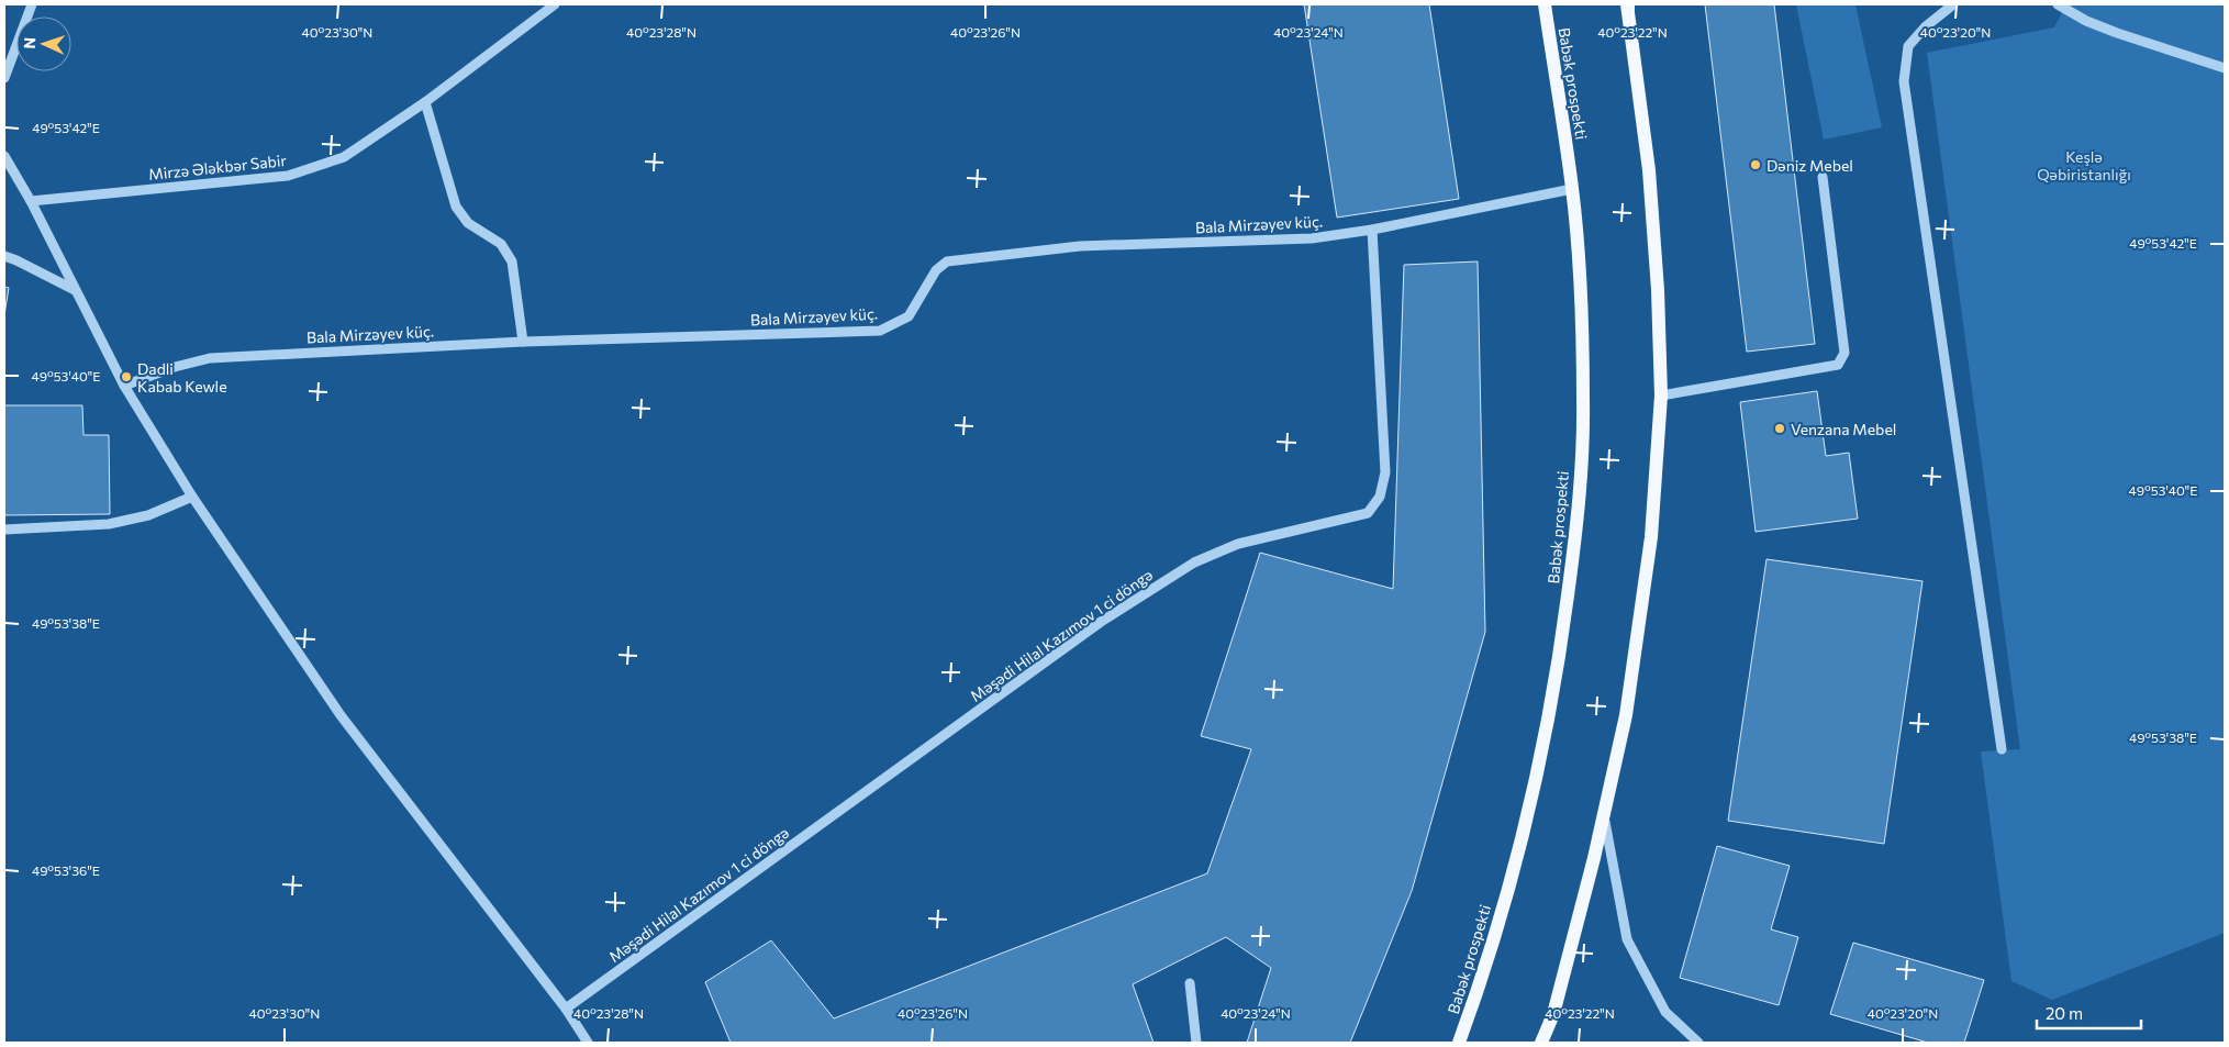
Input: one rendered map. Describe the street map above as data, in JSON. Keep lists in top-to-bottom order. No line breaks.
{"streets":{"main road":["Babək prospekti"],"street":["Mirzə Ələkbər Sabir","Bala Mirzəyev küç.","Məşədi Hilal Kazımov 1 ci döngə"]},"crossings":[["Babək prospekti","Bala Mirzəyev küç."],["Bala Mirzəyev küç.","Məşədi Hilal Kazımov 1 ci döngə"]],"parks":["Keşlə Qəbiristanlığı"],"places":["Dəniz Mebel","Dadli Kabab Kewle","Venzana Mebel"],"scale_bar":"20 m","north":"left","coordinates":["40°23'30\"N","40°23'28\"N","40°23'26\"N","40°23'24\"N","40°23'22\"N","40°23'20\"N","49°53'42\"E","49°53'40\"E","49°53'38\"E","49°53'36\"E"]}
